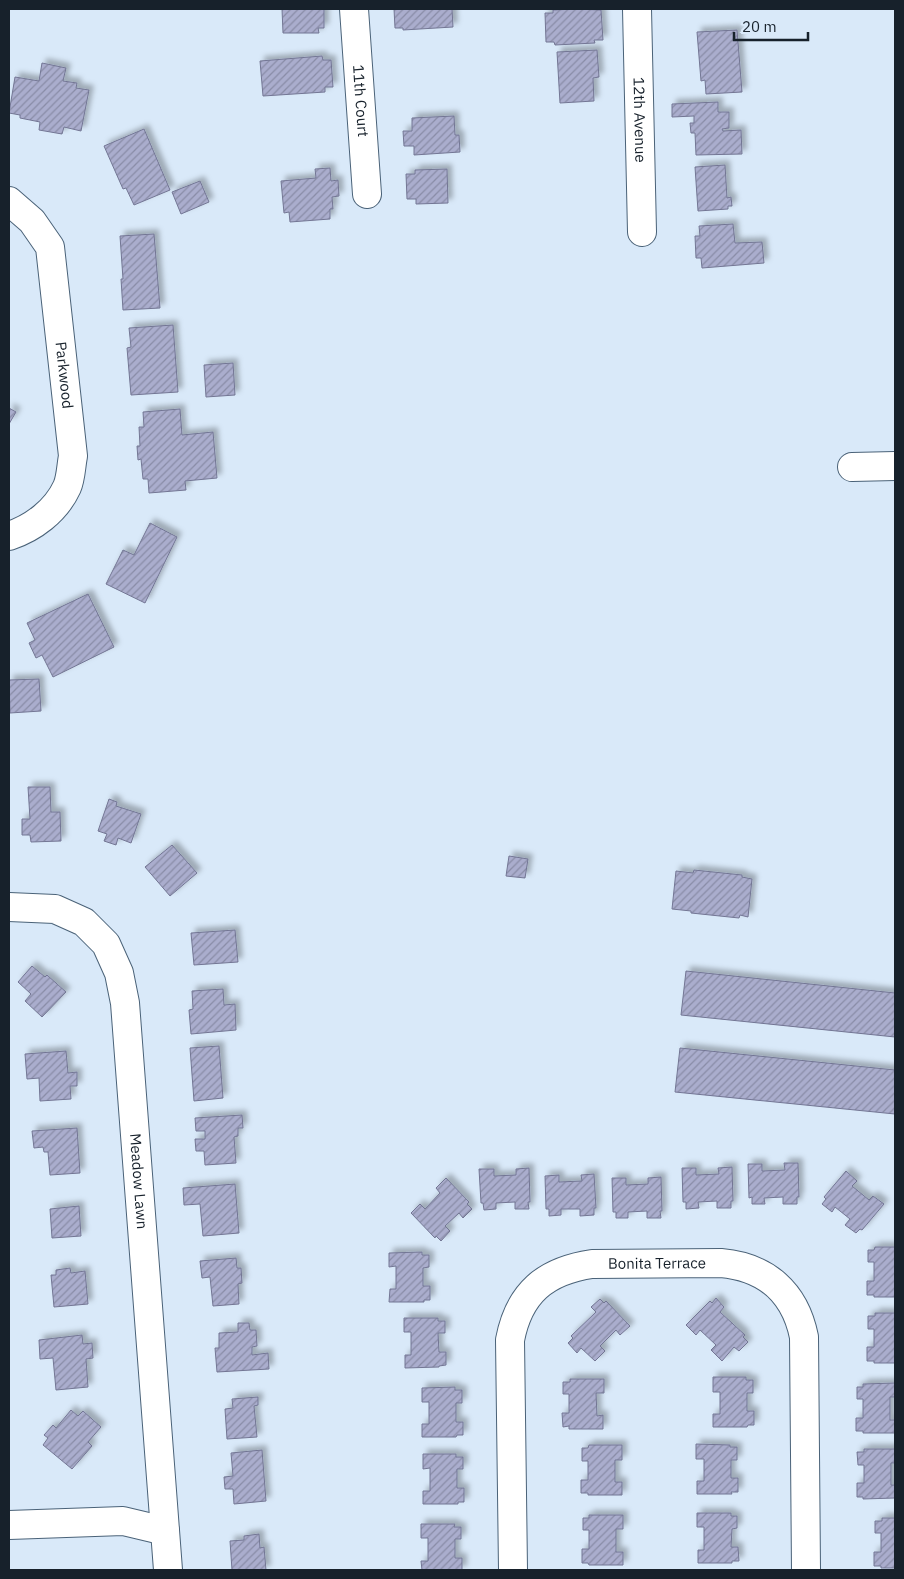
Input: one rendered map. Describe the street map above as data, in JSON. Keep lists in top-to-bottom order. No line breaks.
{"streets":{"street":["11th Court","12th Avenue","Parkwood","Meadow Lawn","Bonita Terrace"]},"scale_bar":"20 m"}
